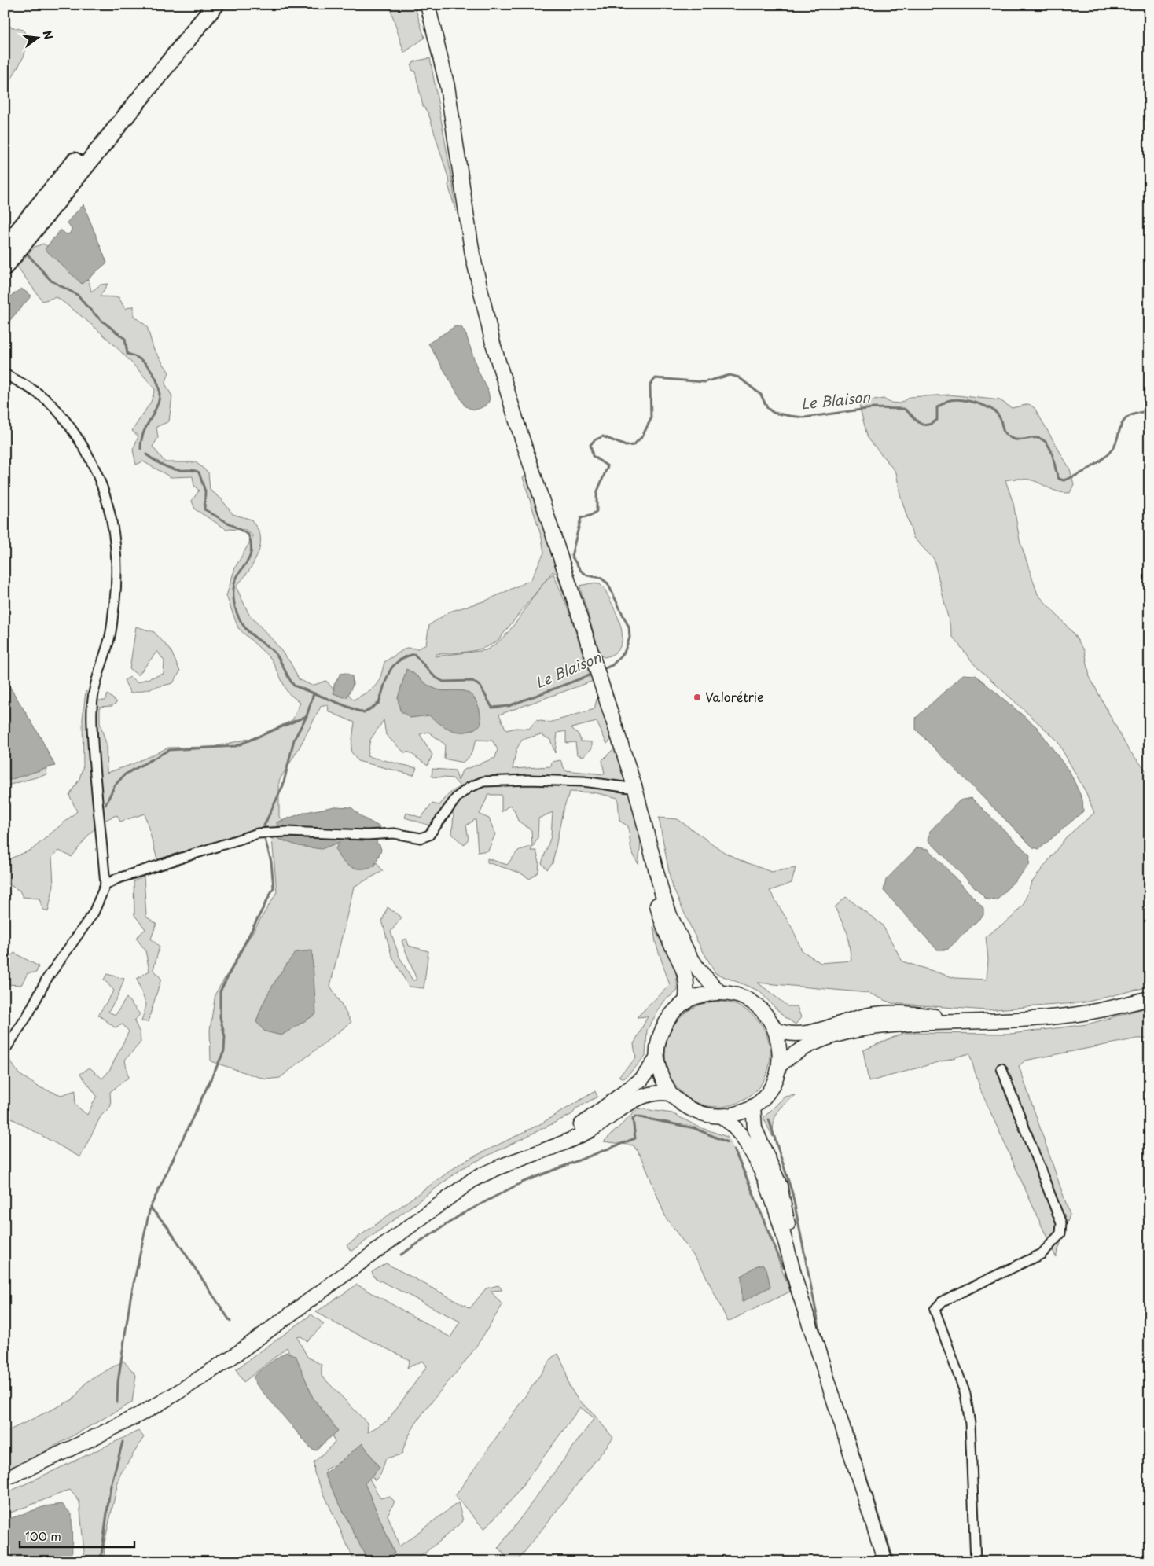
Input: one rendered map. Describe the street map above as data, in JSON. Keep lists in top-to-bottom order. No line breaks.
{"water":["Le Blaison"],"places":["Valorétrie"],"scale_bar":"100 m","north":"right"}
